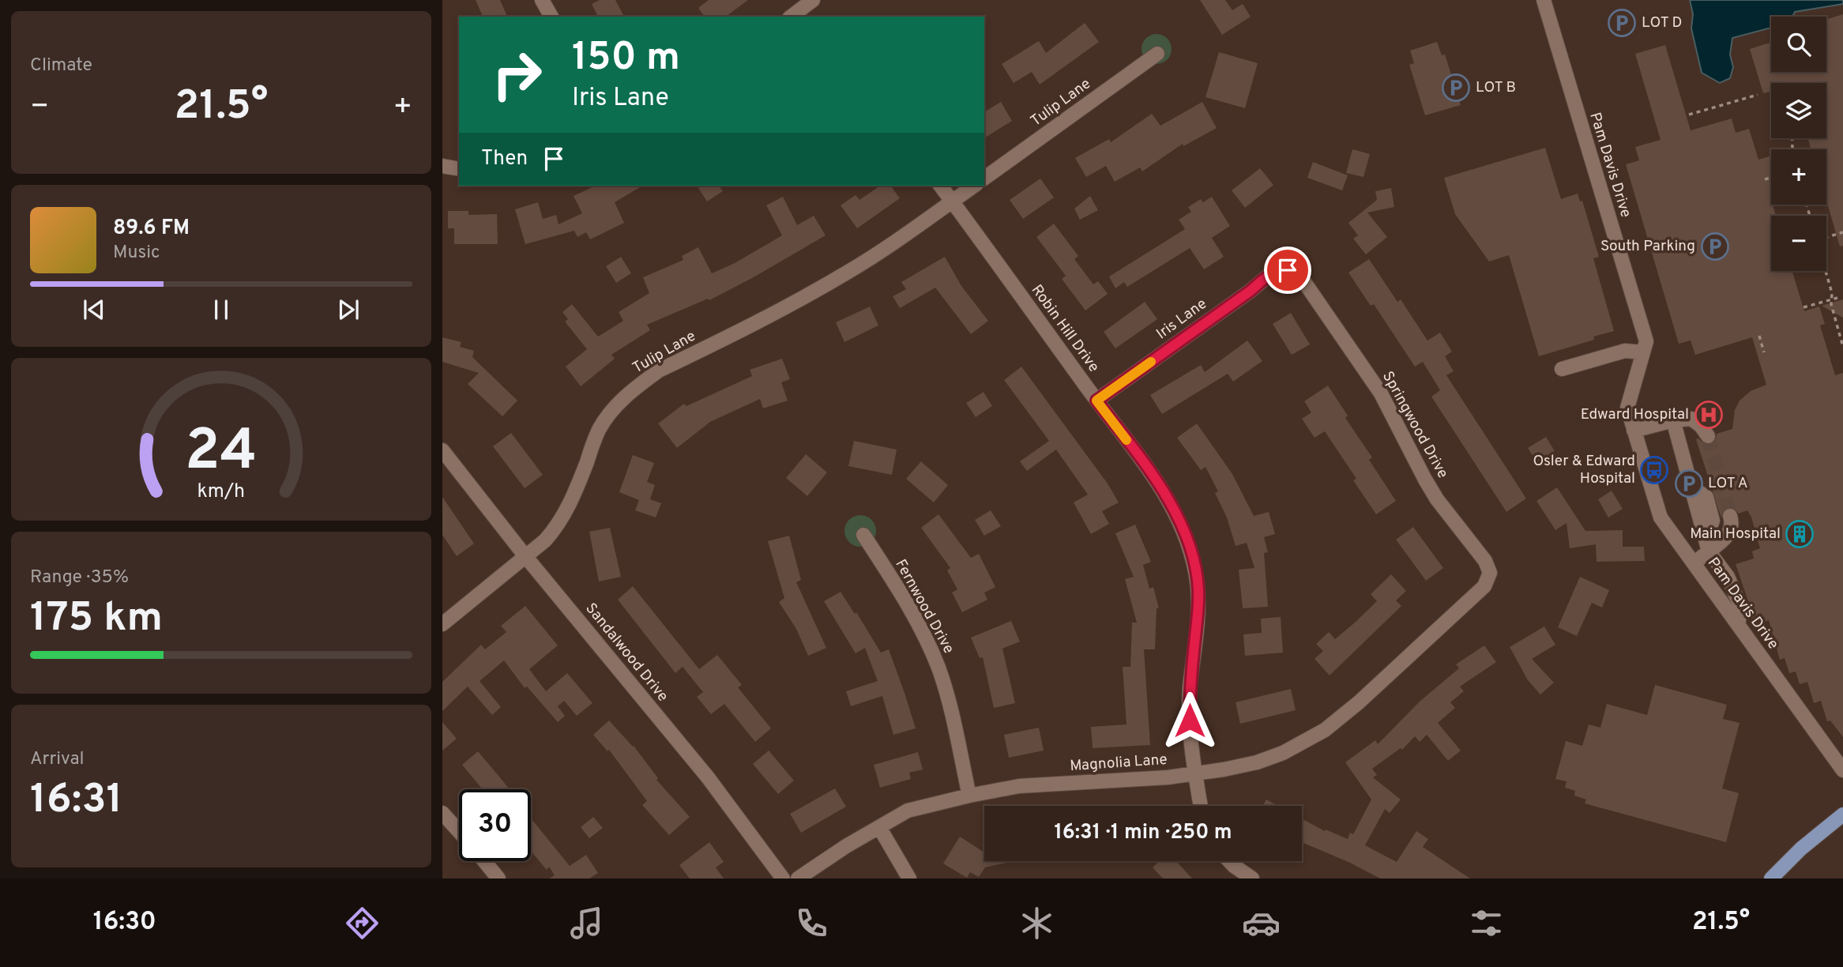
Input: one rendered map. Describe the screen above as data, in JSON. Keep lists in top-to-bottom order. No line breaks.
{"streets":{"street":["Tulip Lane","Pam Davis Drive","Iris Lane","Robin Hill Drive","Springwood Drive","Fernwood Drive","Sandalwood Drive","Magnolia Lane"]},"crossings":[["Tulip Lane","Robin Hill Drive"],["Tulip Lane","Sandalwood Drive"],["Iris Lane","Robin Hill Drive"],["Iris Lane","Springwood Drive"],["Robin Hill Drive","Magnolia Lane"],["Springwood Drive","Magnolia Lane"],["Fernwood Drive","Magnolia Lane"]],"places":{"parking":["LOT D","LOT B","South Parking","LOT A"],"hospital":["Edward Hospital"],"bus stop":["Osler & Edward Hospital"],"building":["Main Hospital"]},"page":{"tile":["Climate",["Range · 35%","175 km"],["Arrival","16:31"]],"map_buttons":["+","−"],"turn":["150 m","Iris Lane"],"heat":["−","21.5°","+"],"then":"Then","song":["89.6 FM","Music"],"limit":"30","trip":"16:31 · 1 min · 250 m","tabs":["16:30","21.5°"],"gauge":["24","km/h"]}}
